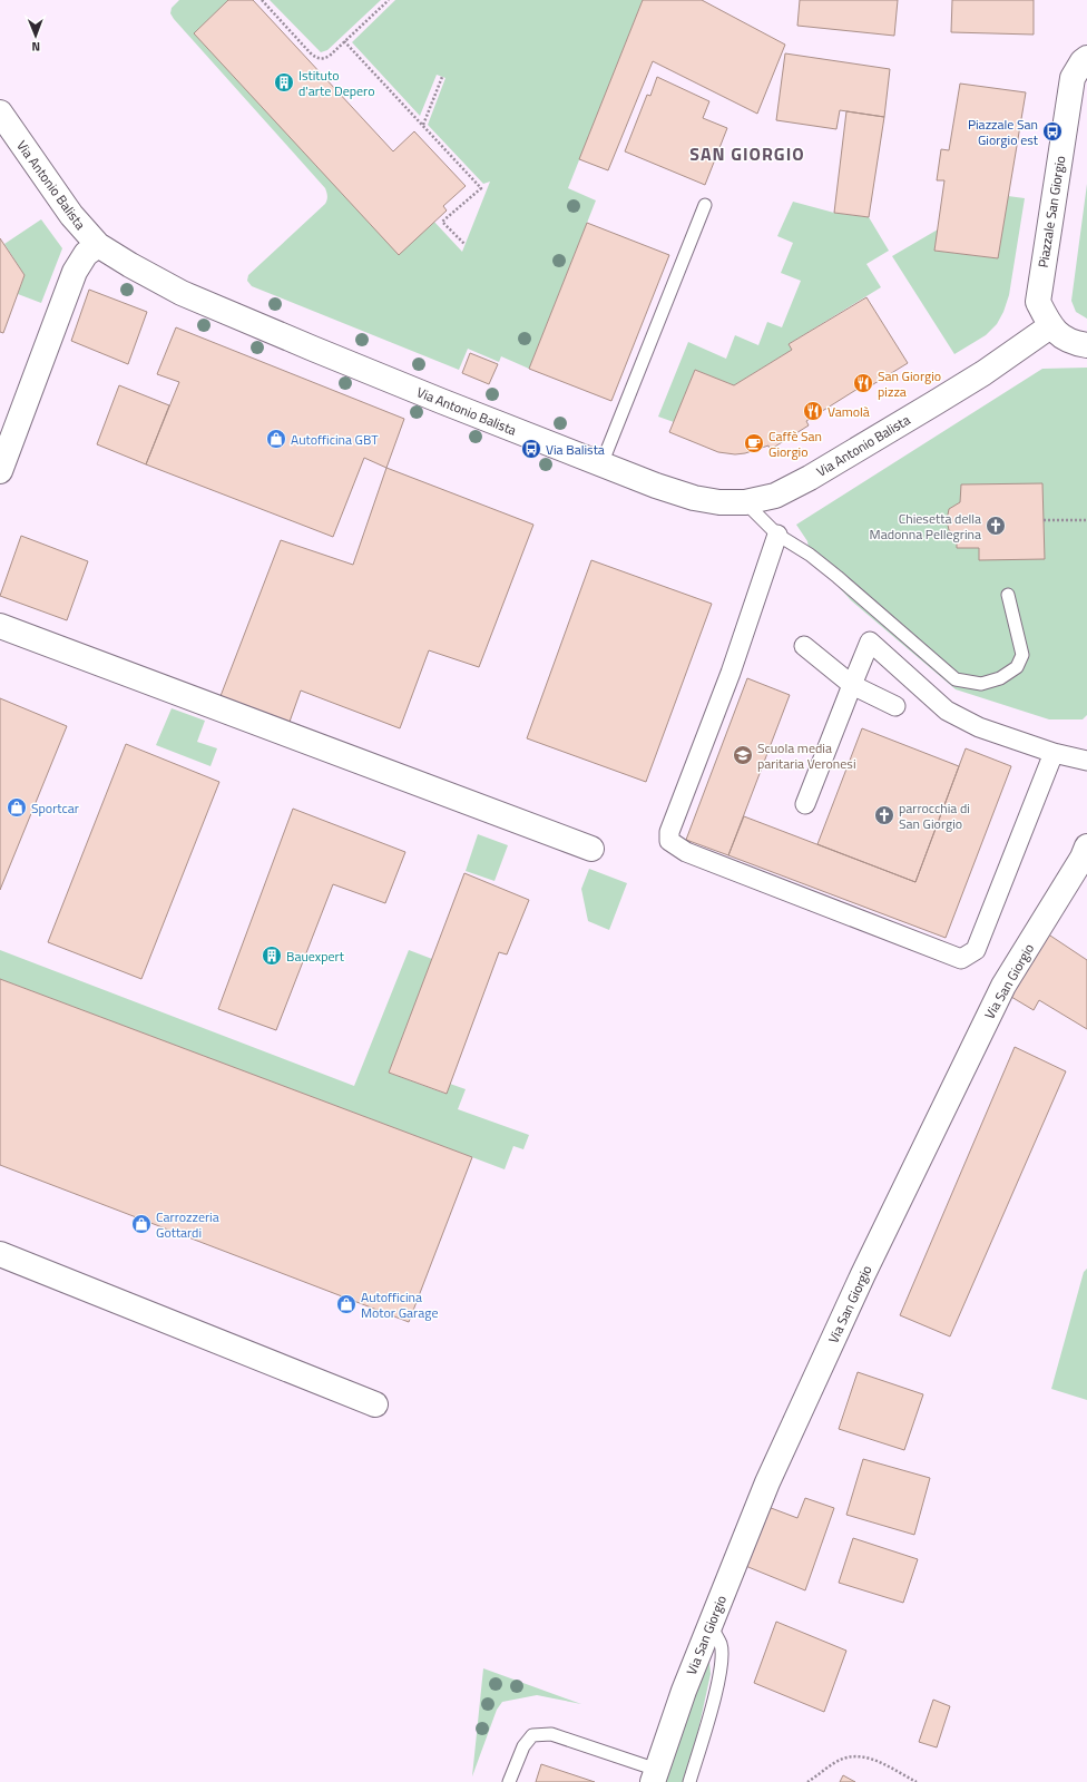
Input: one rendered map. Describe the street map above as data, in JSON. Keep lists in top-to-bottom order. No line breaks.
{"streets":{"street":["Via Antonio Balista","Piazzale San Giorgio","Via San Giorgio"]},"crossings":[["Via Antonio Balista","Piazzale San Giorgio"]],"districts":["SAN GIORGIO"],"places":{"building":["Istituto d'arte Depero","Bauexpert"],"bus stop":["Piazzale San Giorgio est","Via Balista"],"restaurant":["San Giorgio pizza","Vamolà"],"shop":["Autofficina GBT","Sportcar","Carrozzeria Gottardi","Autofficina Motor Garage"],"cafe":["Caffè San Giorgio"],"church":["Chiesetta della Madonna Pellegrina","parrocchia di San Giorgio"],"school or university":["Scuola media paritaria Veronesi"]},"north":"bottom"}
